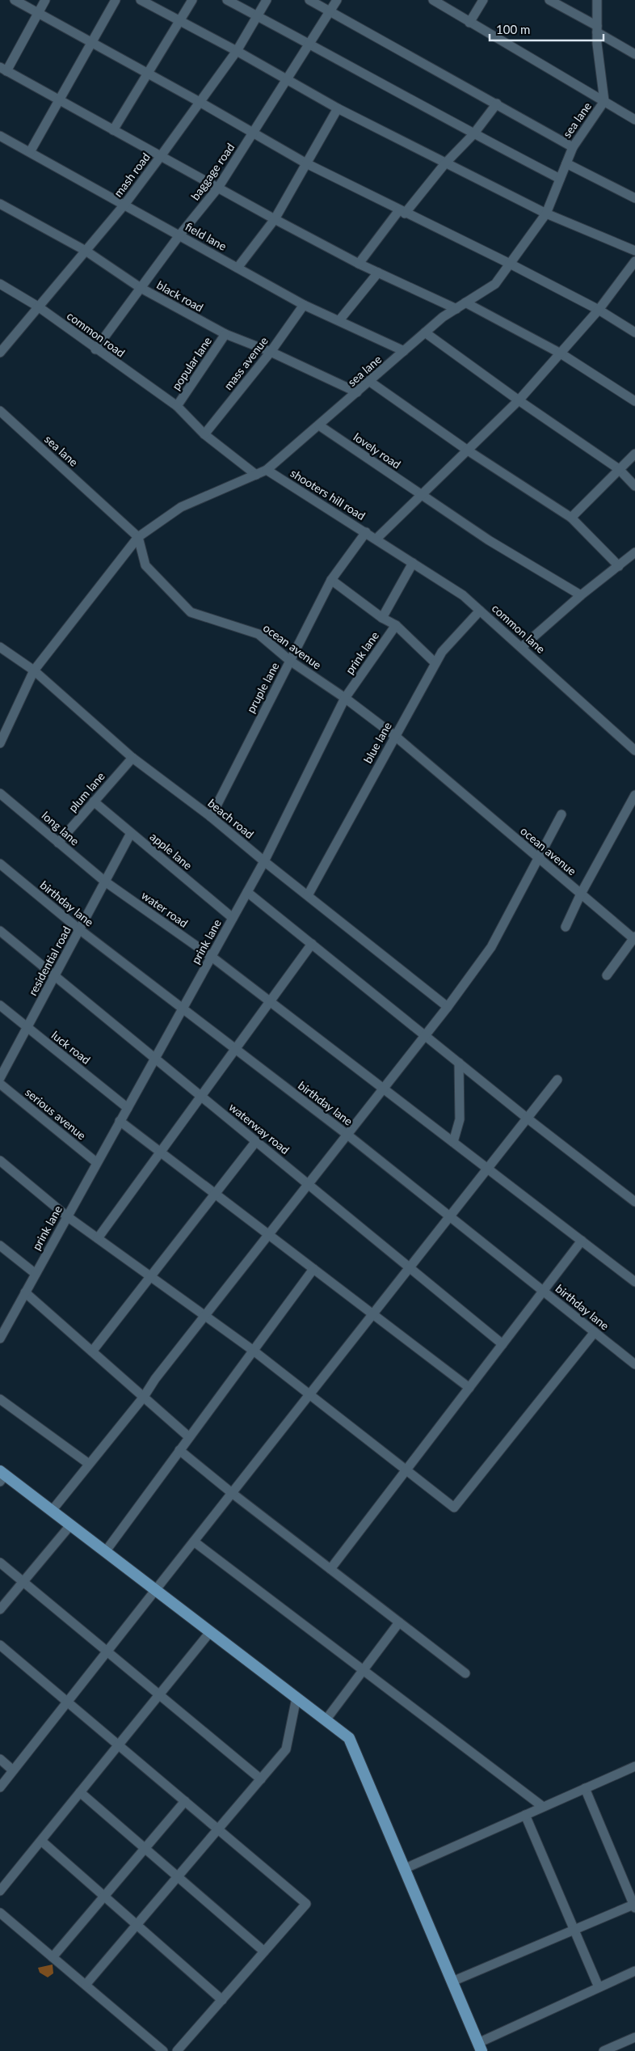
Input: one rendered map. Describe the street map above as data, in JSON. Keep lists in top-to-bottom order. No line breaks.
{"streets":{"street":["sea lane","baggage road","mash road","field lane","black road","common road","popular lane","mass avenue","lovely road","shooters hill road","common lane","ocean avenue","prink lane","pruple lane","blue lane","plum lane","beach road","long lane","apple lane","birthday lane","water road","residential road","luck road","serious avenue","waterway road"]},"crossings":[["sea lane","field lane"],["sea lane","black road"],["sea lane","common road"],["sea lane","lovely road"],["sea lane","shooters hill road"],["sea lane","ocean avenue"],["baggage road","field lane"],["baggage road","black road"],["baggage road","common road"],["mash road","field lane"],["mash road","black road"],["mash road","common road"],["field lane","mass avenue"],["black road","popular lane"],["black road","mass avenue"],["common road","popular lane"],["common road","mass avenue"],["shooters hill road","common lane"],["shooters hill road","pruple lane"],["common lane","prink lane"],["common lane","blue lane"],["ocean avenue","prink lane"],["ocean avenue","pruple lane"],["ocean avenue","blue lane"],["prink lane","beach road"],["prink lane","apple lane"],["prink lane","birthday lane"],["prink lane","water road"],["prink lane","luck road"],["prink lane","serious avenue"],["prink lane","waterway road"],["pruple lane","beach road"],["blue lane","beach road"],["plum lane","beach road"],["plum lane","long lane"],["plum lane","apple lane"],["long lane","water road"],["long lane","residential road"],["apple lane","residential road"],["birthday lane","residential road"],["water road","residential road"],["residential road","luck road"],["residential road","waterway road"]],"scale_bar":"100 m"}
